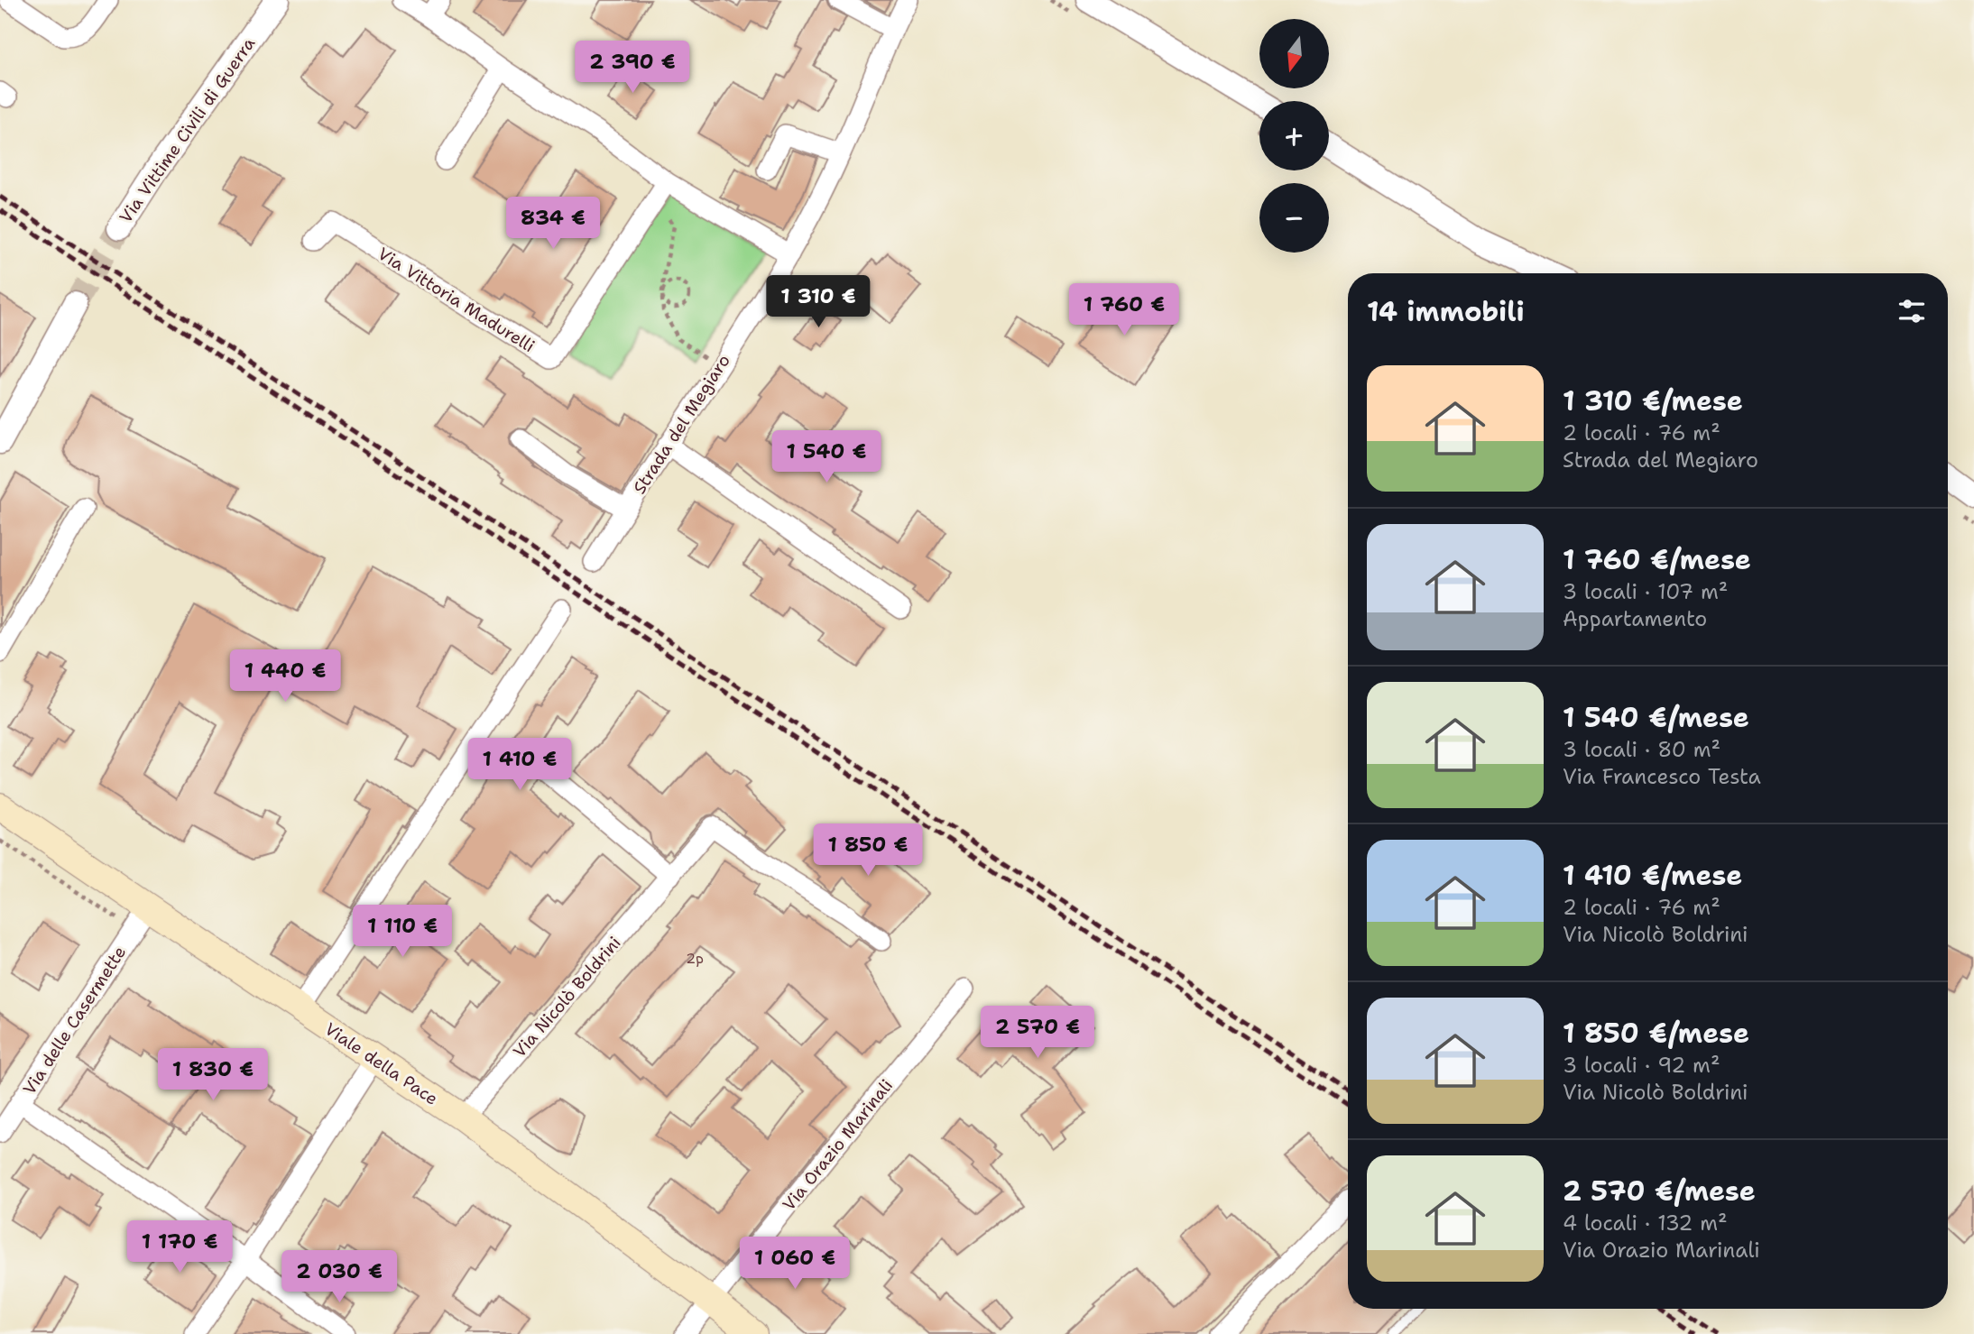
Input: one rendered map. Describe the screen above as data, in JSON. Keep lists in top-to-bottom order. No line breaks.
{"streets":{"main road":["Viale della Pace"],"street":["Via Vittime Civili di Guerra","Via Vittoria Madurelli","Strada del Megiaro","Via Nicolò Boldrini","Via delle Casermette","Via Orazio Marinali"]},"crossings":[["Via Nicolò Boldrini","Viale della Pace"],["Via delle Casermette","Viale della Pace"],["Viale della Pace","Via Orazio Marinali"]],"house_numbers":["2p"],"north":"bottom","page":{"map_buttons":["+","−"],"price":["2 390 €","834 €","1 310 €","1 760 €","1 540 €","1 440 €","1 410 €","1 850 €","1 110 €","2 570 €","1 830 €","1 170 €","1 060 €","2 030 €"],"heading":"14 immobili","list":[{"name":"1 310 €/mese","note":"2 locali · 76 m² · Strada del Megiaro"},{"name":"1 760 €/mese","note":"3 locali · 107 m² · Appartamento"},{"name":"1 540 €/mese","note":"3 locali · 80 m² · Via Francesco Testa"},{"name":"1 410 €/mese","note":"2 locali · 76 m² · Via Nicolò Boldrini"},{"name":"1 850 €/mese","note":"3 locali · 92 m² · Via Nicolò Boldrini"},{"name":"2 570 €/mese","note":"4 locali · 132 m² · Via Orazio Marinali"}]}}
